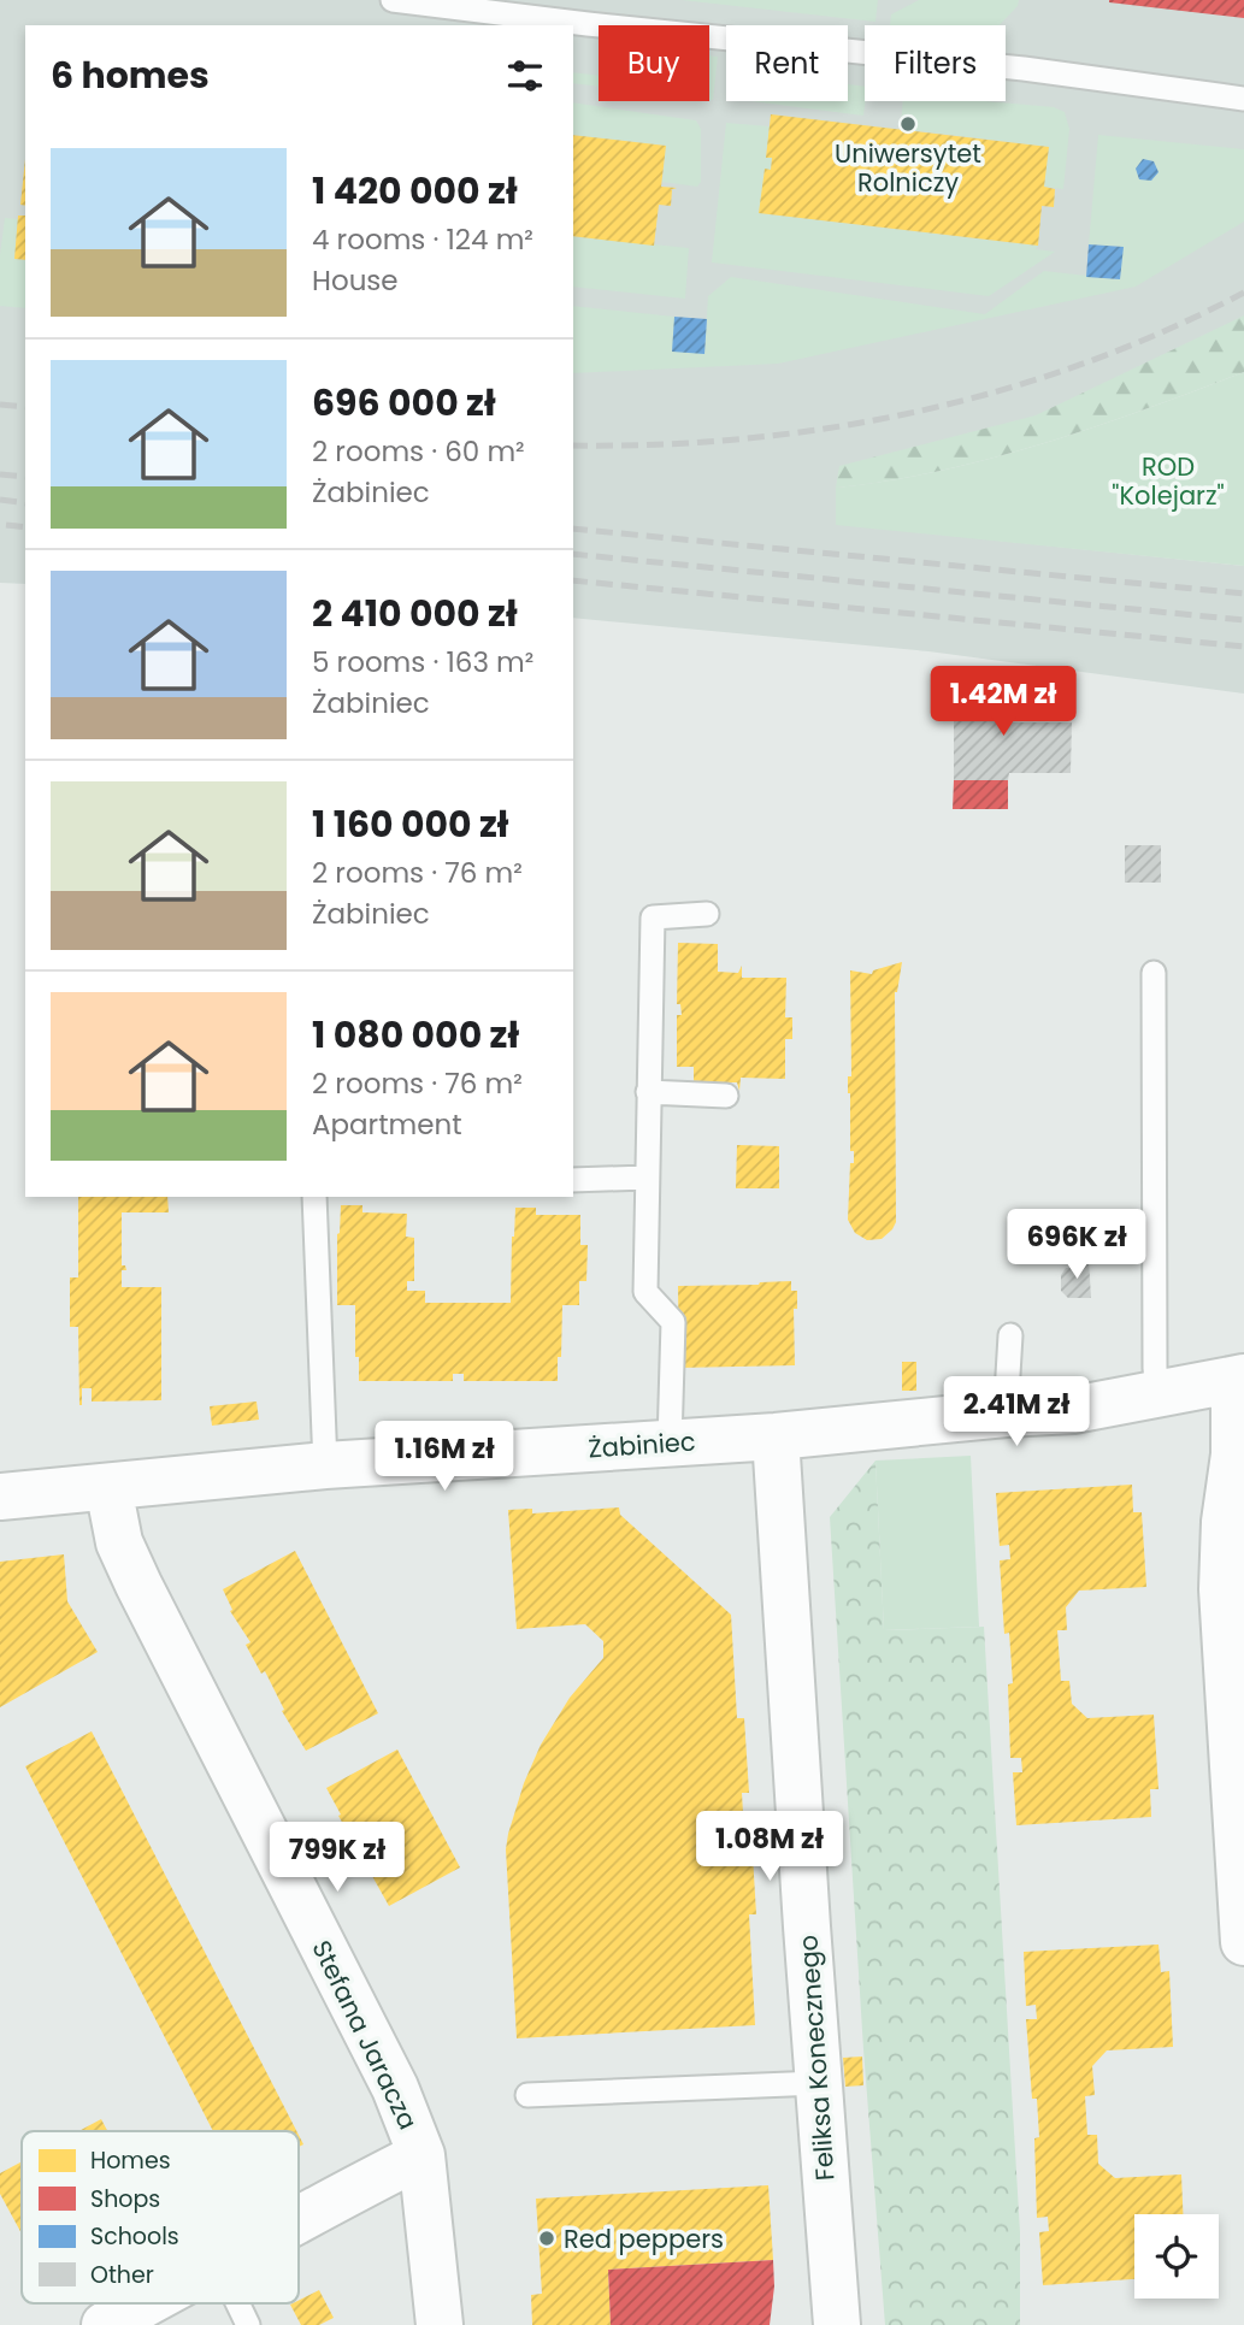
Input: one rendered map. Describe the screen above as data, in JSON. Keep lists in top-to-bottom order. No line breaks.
{"streets":{"street":["Żabiniec","Stefana Jaracza","Feliksa Konecznego"]},"crossings":[["Żabiniec","Stefana Jaracza"],["Żabiniec","Feliksa Konecznego"]],"parks":["ROD \"Kolejarz\""],"places":["Uniwersytet Rolniczy","Red peppers"],"legend":["Homes","Shops","Schools","Other"],"page":{"chip":["Buy","Rent","Filters"],"heading":"6 homes","list":[{"name":"1 420 000 zł","note":"4 rooms · 124 m² · House"},{"name":"696 000 zł","note":"2 rooms · 60 m² · Żabiniec"},{"name":"2 410 000 zł","note":"5 rooms · 163 m² · Żabiniec"},{"name":"1 160 000 zł","note":"2 rooms · 76 m² · Żabiniec"},{"name":"1 080 000 zł","note":"2 rooms · 76 m² · Apartment"}],"price":["1.42M zł","696K zł","2.41M zł","1.16M zł","1.08M zł","799K zł"]}}
